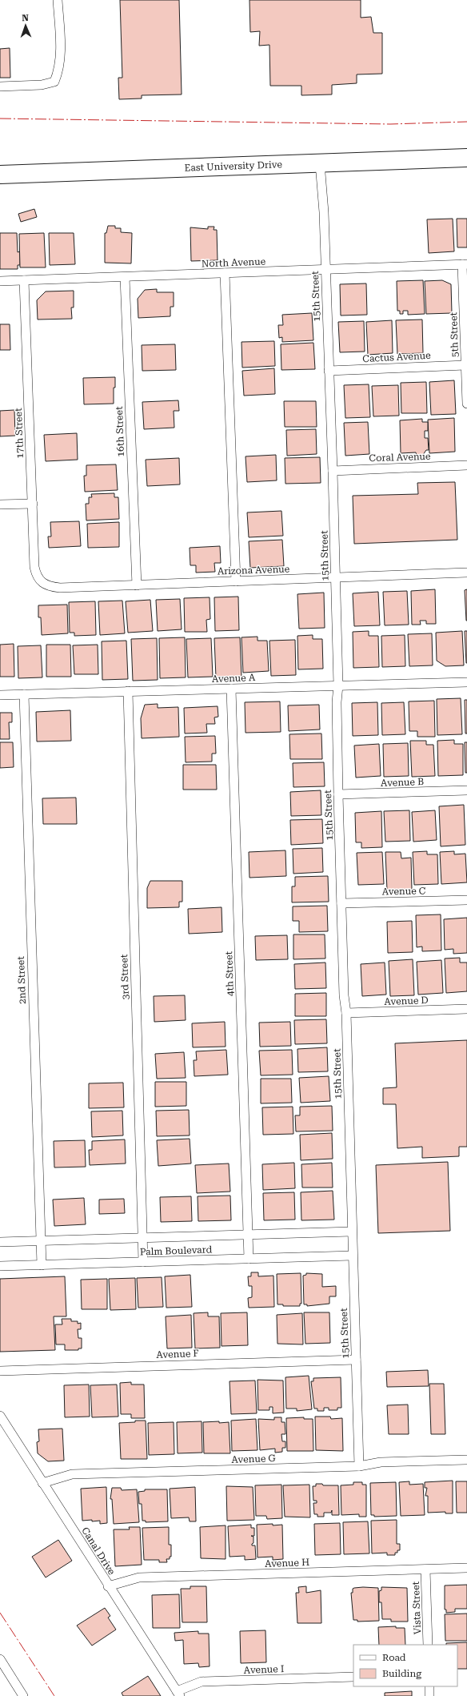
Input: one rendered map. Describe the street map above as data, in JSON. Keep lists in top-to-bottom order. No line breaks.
{"streets":{"main road":["East University Drive"],"lane":["North Avenue","15th Street","5th Street","Cactus Avenue","16th Street","17th Street","Coral Avenue","Arizona Avenue","Avenue A","Avenue B","Avenue C","4th Street","3rd Street","2nd Street","Avenue D","Palm Boulevard","Avenue F","Avenue G","Canal Drive","Avenue H","Vista Street","Avenue I"]},"crossings":[["East University Drive","15th Street"],["North Avenue","15th Street"],["North Avenue","5th Street"],["North Avenue","16th Street"],["North Avenue","17th Street"],["15th Street","Cactus Avenue"],["15th Street","Coral Avenue"],["15th Street","Arizona Avenue"],["15th Street","Avenue A"],["15th Street","Avenue B"],["15th Street","Avenue C"],["15th Street","Avenue D"],["15th Street","Palm Boulevard"],["15th Street","Avenue F"],["15th Street","Avenue G"],["5th Street","Cactus Avenue"],["16th Street","Arizona Avenue"],["17th Street","Arizona Avenue"],["Avenue A","4th Street"],["Avenue A","3rd Street"],["Avenue A","2nd Street"],["4th Street","Palm Boulevard"],["3rd Street","Palm Boulevard"],["2nd Street","Palm Boulevard"],["Avenue G","Canal Drive"],["Canal Drive","Avenue H"],["Canal Drive","Avenue I"],["Avenue H","Vista Street"]],"legend":["Road","Building"],"north":"top"}
